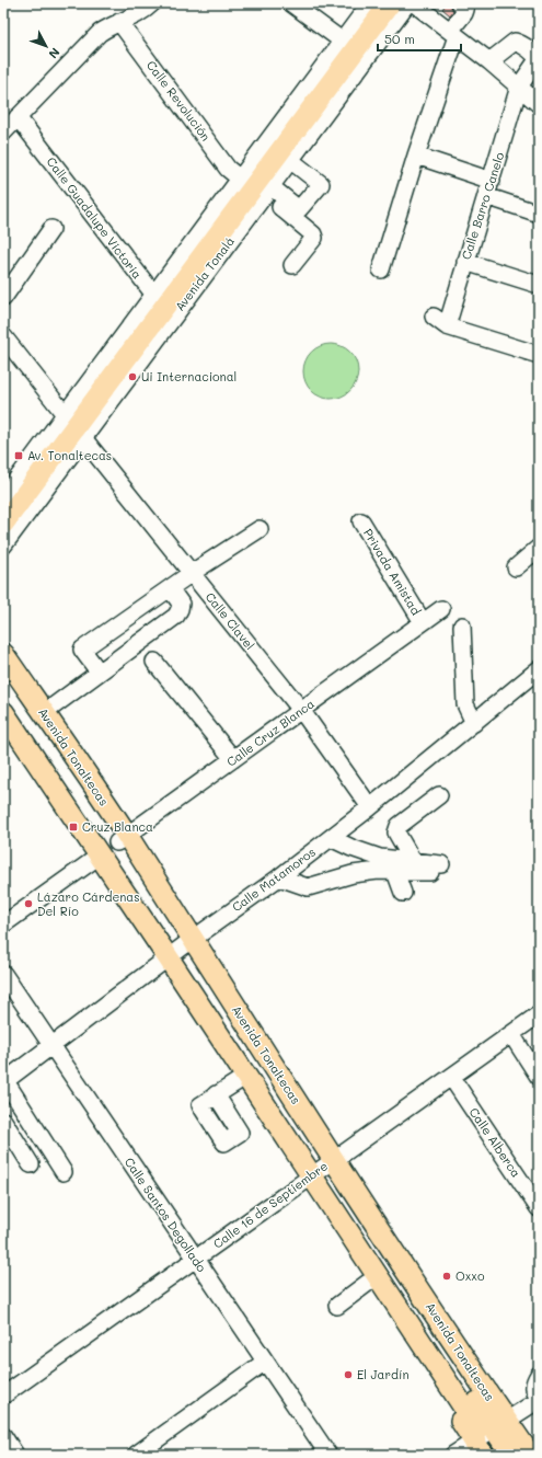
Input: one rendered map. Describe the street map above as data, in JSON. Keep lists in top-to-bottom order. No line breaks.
{"streets":{"main road":["Avenida Tonalá","Avenida Tonaltecas"],"street":["Calle Revolución","Calle Barro Canelo","Calle Guadalupe Victoria","Privada Amistad","Calle Clavel","Calle Cruz Blanca","Calle Matamoros","Calle Alberca","Calle 16 de Septiembre","Calle Santos Degollado"]},"crossings":[["Calle Revolución","Avenida Tonalá"],["Calle Guadalupe Victoria","Avenida Tonalá"],["Avenida Tonalá","Calle Clavel"],["Privada Amistad","Calle Cruz Blanca"],["Calle Clavel","Calle Cruz Blanca"],["Calle Clavel","Calle Matamoros"],["Calle Cruz Blanca","Avenida Tonaltecas"],["Avenida Tonaltecas","Calle Matamoros"],["Avenida Tonaltecas","Calle 16 de Septiembre"],["Calle Matamoros","Calle Santos Degollado"],["Calle Alberca","Calle 16 de Septiembre"],["Calle 16 de Septiembre","Calle Santos Degollado"]],"places":{"other":["Ui Internacional","Lázaro Cárdenas Del Río","Oxxo","El Jardín"],"transit":["Av. Tonaltecas","Cruz Blanca"]},"scale_bar":"50 m","north":"bottom right"}
